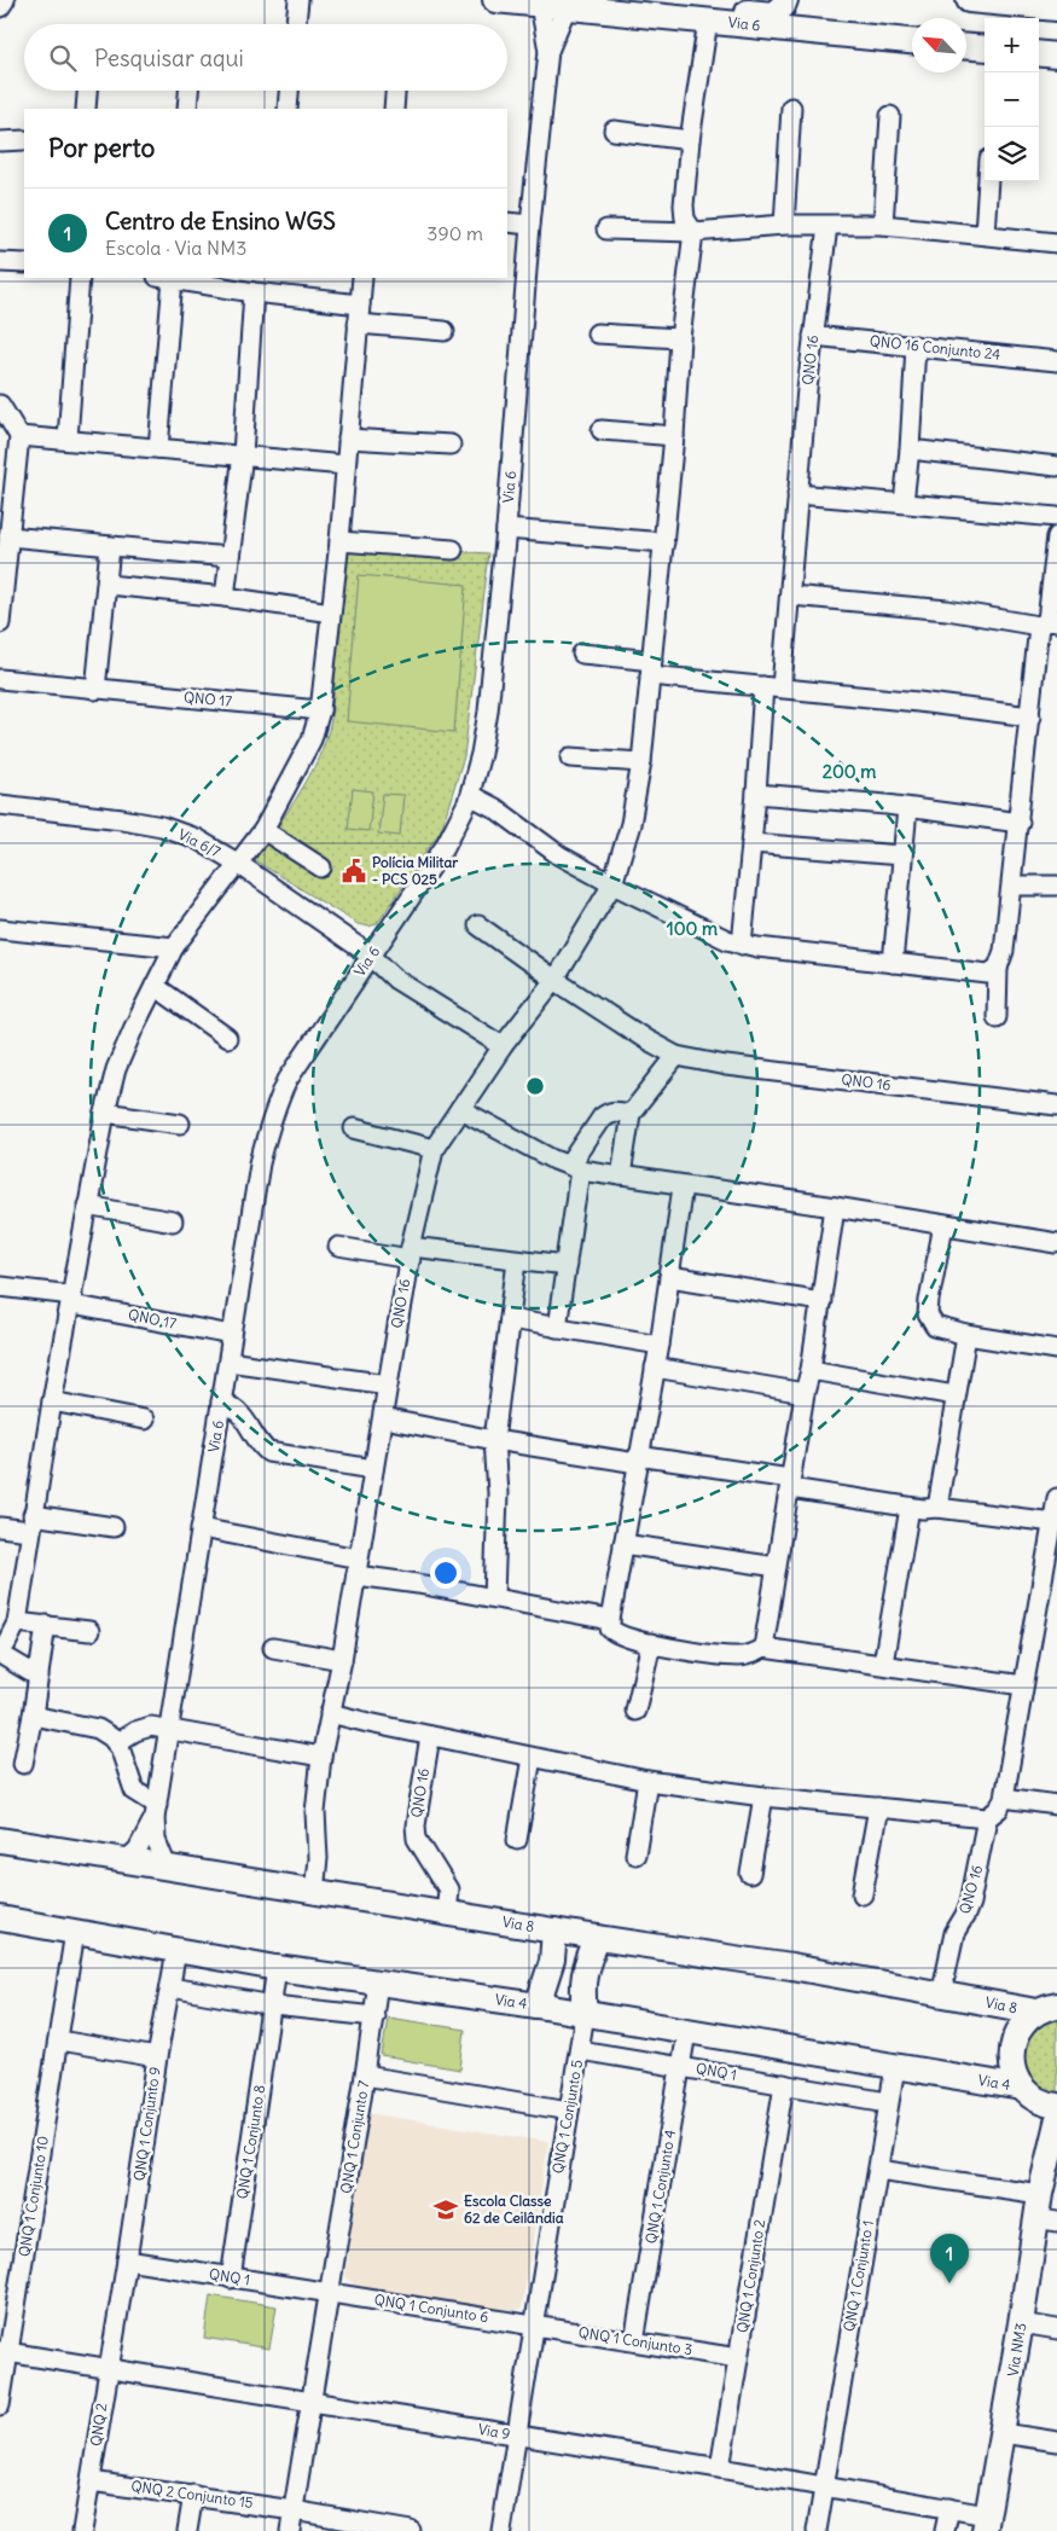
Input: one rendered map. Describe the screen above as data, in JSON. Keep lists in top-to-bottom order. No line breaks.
{"streets":{"main road":["Via 6","Via 8","Via 4","Via NM3"],"street":["QNO 16 Conjunto 24","QNO 16","QNO 17","Via 6/7","QNQ 1","QNQ 1 Conjunto 5","QNQ 1 Conjunto 9","QNQ 1 Conjunto 7","QNQ 1 Conjunto 8","QNQ 1 Conjunto 4","QNQ 1 Conjunto 10","QNQ 1 Conjunto 2","QNQ 1 Conjunto 1","QNQ 1 Conjunto 6","QNQ 1 Conjunto 3","QNQ 2","Via 9","QNQ 2 Conjunto 15"]},"crossings":[["Via 6","QNO 16"],["Via 6","QNO 17"],["Via 6","Via 6/7"],["Via 6","Via 8"],["QNO 16 Conjunto 24","QNO 16"],["QNO 16","Via 6/7"],["QNO 16","Via 8"],["Via 4","QNQ 1 Conjunto 7"],["Via 4","QNQ 1 Conjunto 4"],["Via 4","QNQ 1 Conjunto 1"],["QNQ 1","QNQ 1 Conjunto 5"],["QNQ 1","QNQ 1 Conjunto 9"],["QNQ 1","QNQ 1 Conjunto 7"],["QNQ 1","QNQ 1 Conjunto 8"],["QNQ 1","QNQ 1 Conjunto 4"],["QNQ 1","QNQ 1 Conjunto 2"],["QNQ 1","QNQ 1 Conjunto 1"],["QNQ 1","QNQ 1 Conjunto 6"],["QNQ 1 Conjunto 5","QNQ 1 Conjunto 6"],["QNQ 1 Conjunto 5","QNQ 1 Conjunto 3"],["QNQ 1 Conjunto 7","QNQ 1 Conjunto 6"],["QNQ 1 Conjunto 4","QNQ 1 Conjunto 3"],["QNQ 1 Conjunto 10","Via 9"],["QNQ 1 Conjunto 2","QNQ 1 Conjunto 3"],["QNQ 1 Conjunto 2","Via 9"],["QNQ 1 Conjunto 1","Via 9"],["QNQ 1 Conjunto 6","QNQ 1 Conjunto 3"],["Via NM3","Via 9"],["QNQ 2","Via 9"],["QNQ 2","QNQ 2 Conjunto 15"]],"places":{"public building":["Polícia Militar - PCS 025"],"school or university":["Escola Classe 62 de Ceilândia"]},"north":"top left","page":{"map_buttons":["+","−"],"search":"Pesquisar aqui","heading":"Por perto","list":[{"mark":"1","name":"Centro de Ensino WGS","note":"Escola · Via NM3","value":"390 m"}],"pins":"1"},"rings":["200 m","100 m"]}
